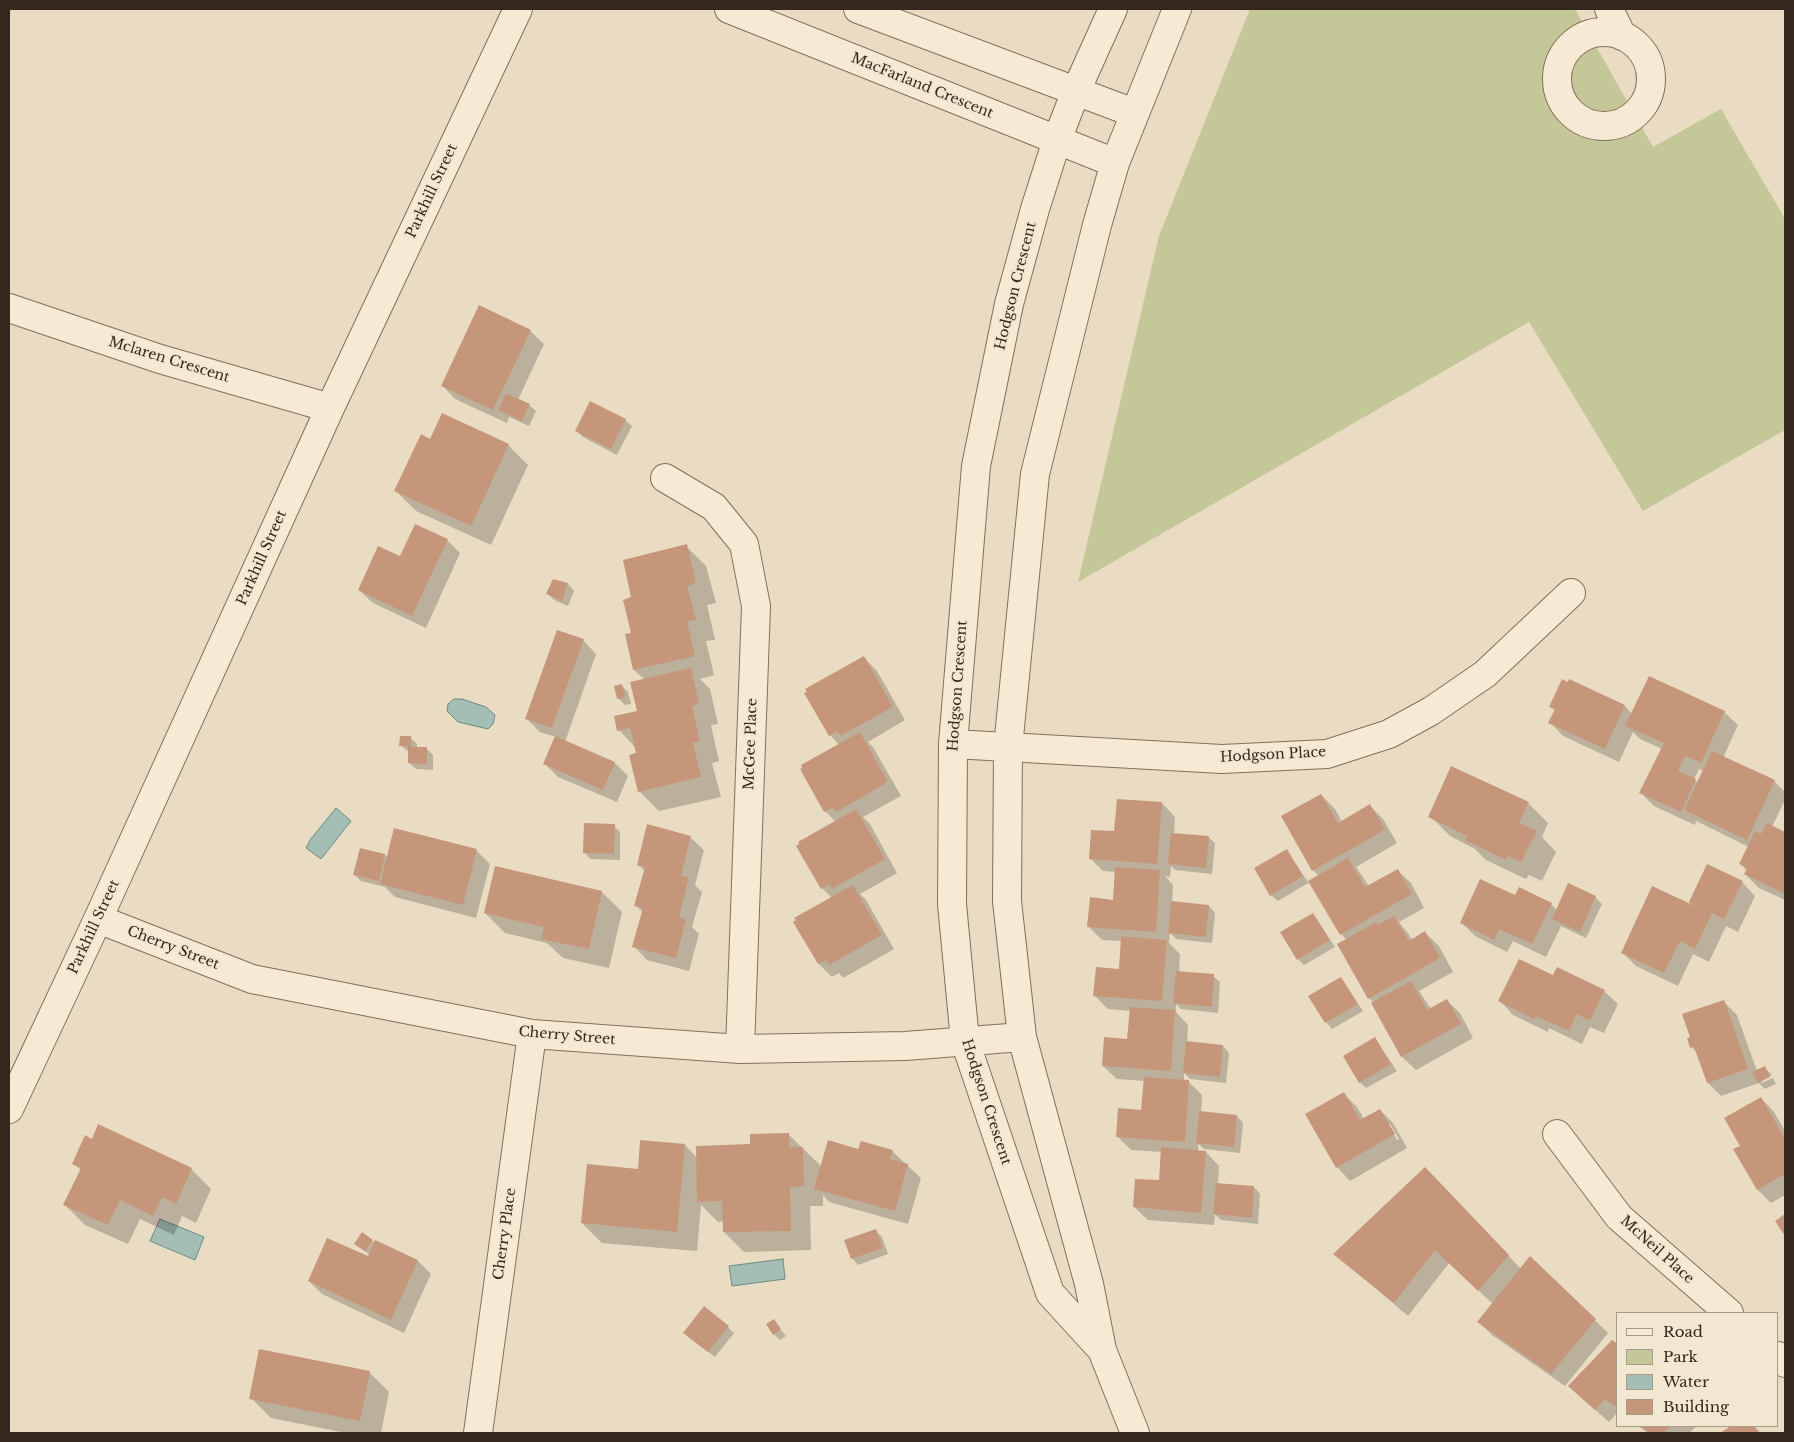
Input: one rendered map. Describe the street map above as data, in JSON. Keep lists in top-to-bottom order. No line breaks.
{"streets":{"street":["MacFarland Crescent","Parkhill Street","Hodgson Crescent","Mclaren Crescent","McGee Place","Hodgson Place","Cherry Street","Cherry Place","McNeil Place"]},"crossings":[["MacFarland Crescent","Hodgson Crescent"],["Parkhill Street","Mclaren Crescent"],["Parkhill Street","Cherry Street"],["Hodgson Crescent","Hodgson Place"],["Hodgson Crescent","Cherry Street"],["McGee Place","Cherry Street"],["Cherry Street","Cherry Place"]],"legend":["Road","Park","Water","Building"]}
